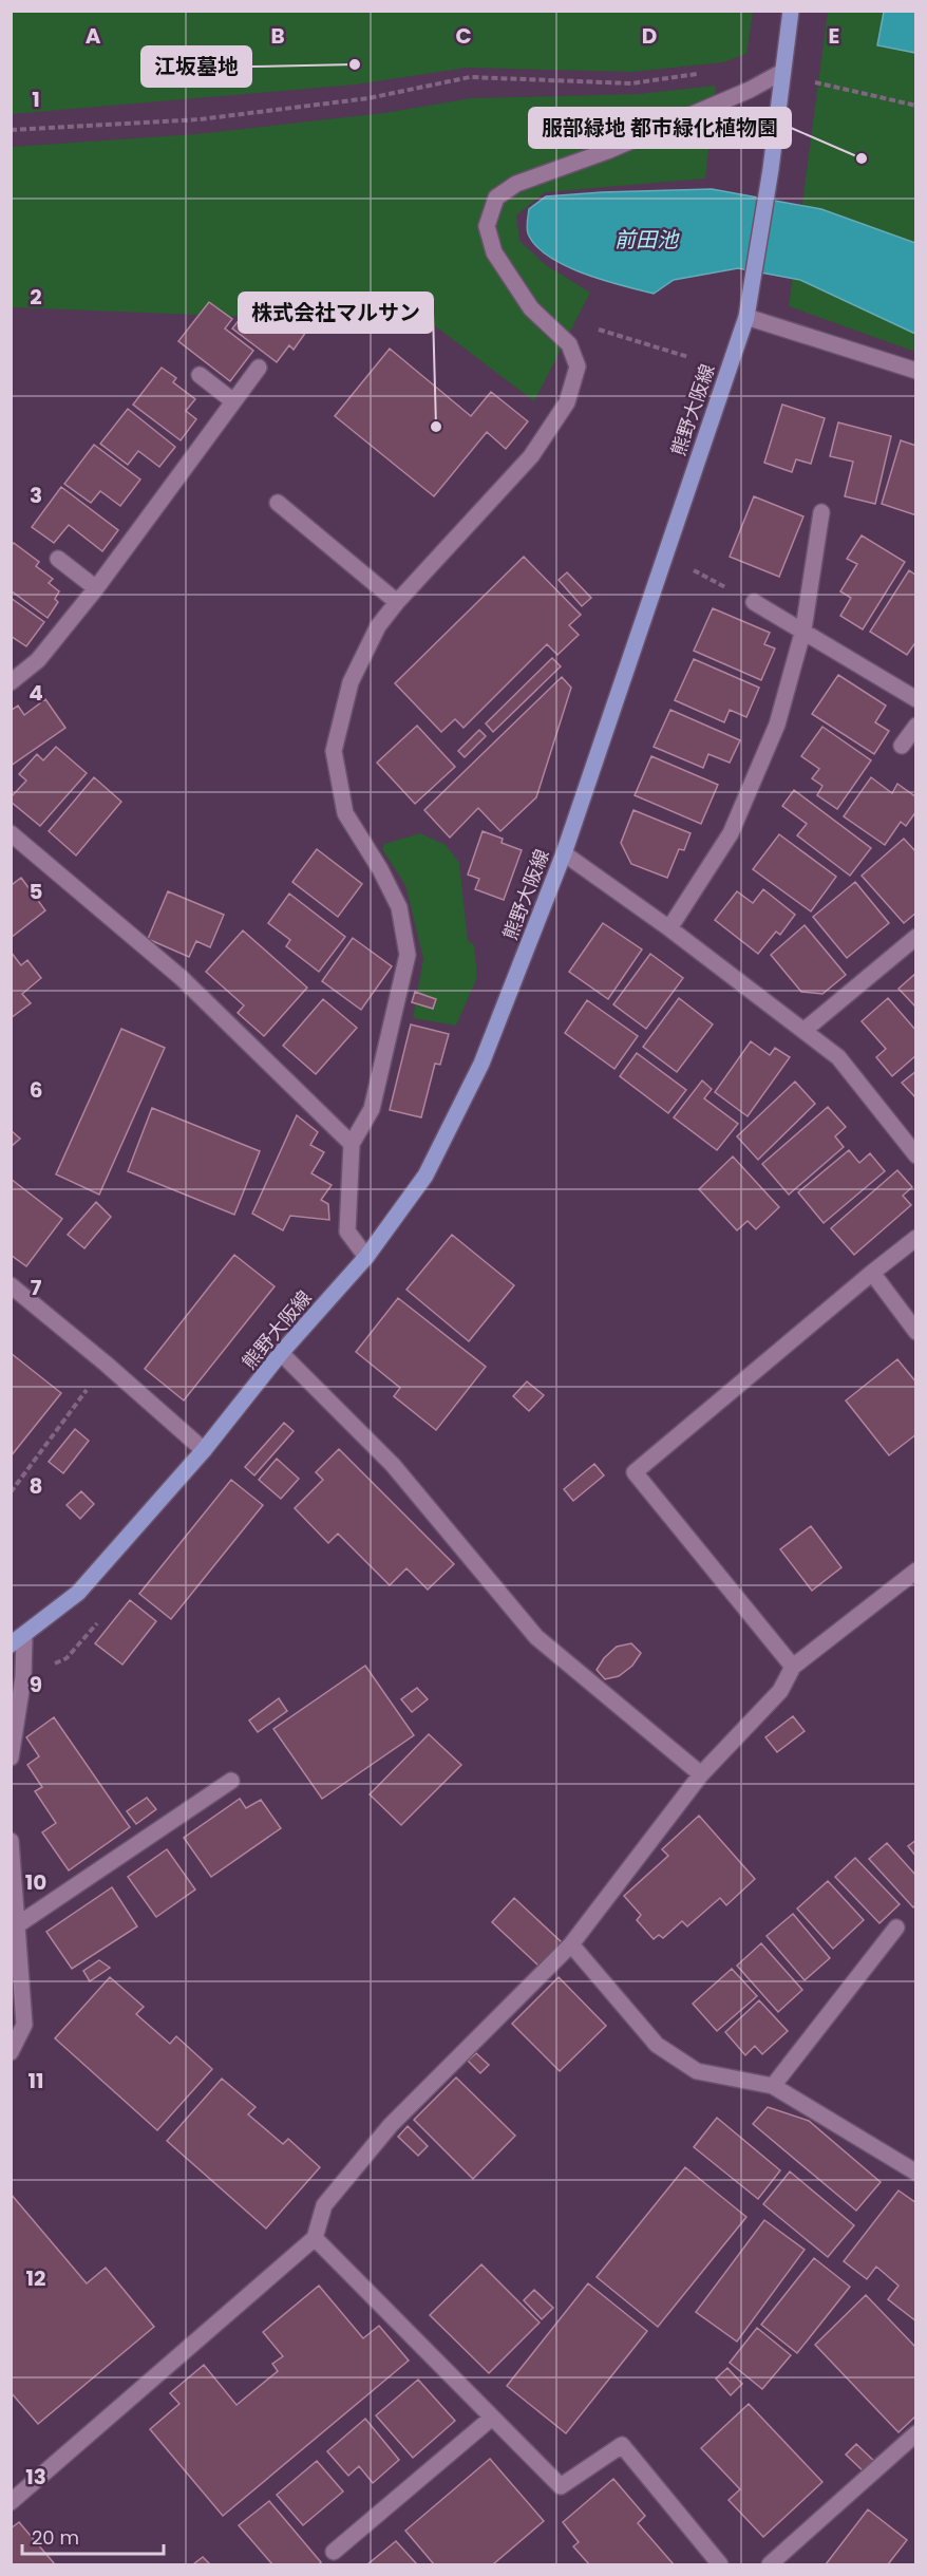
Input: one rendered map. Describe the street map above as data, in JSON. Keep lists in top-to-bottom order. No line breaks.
{"streets":{"main road":["熊野大阪線"]},"water":["前田池"],"places":["江坂墓地","服部緑地 都市緑化植物園","株式会社マルサン"],"scale_bar":"20 m","grid":{"columns":["A","B","C","D","E"],"rows":["1","2","3","4","5","6","7","8","9","10","11","12","13"]}}
